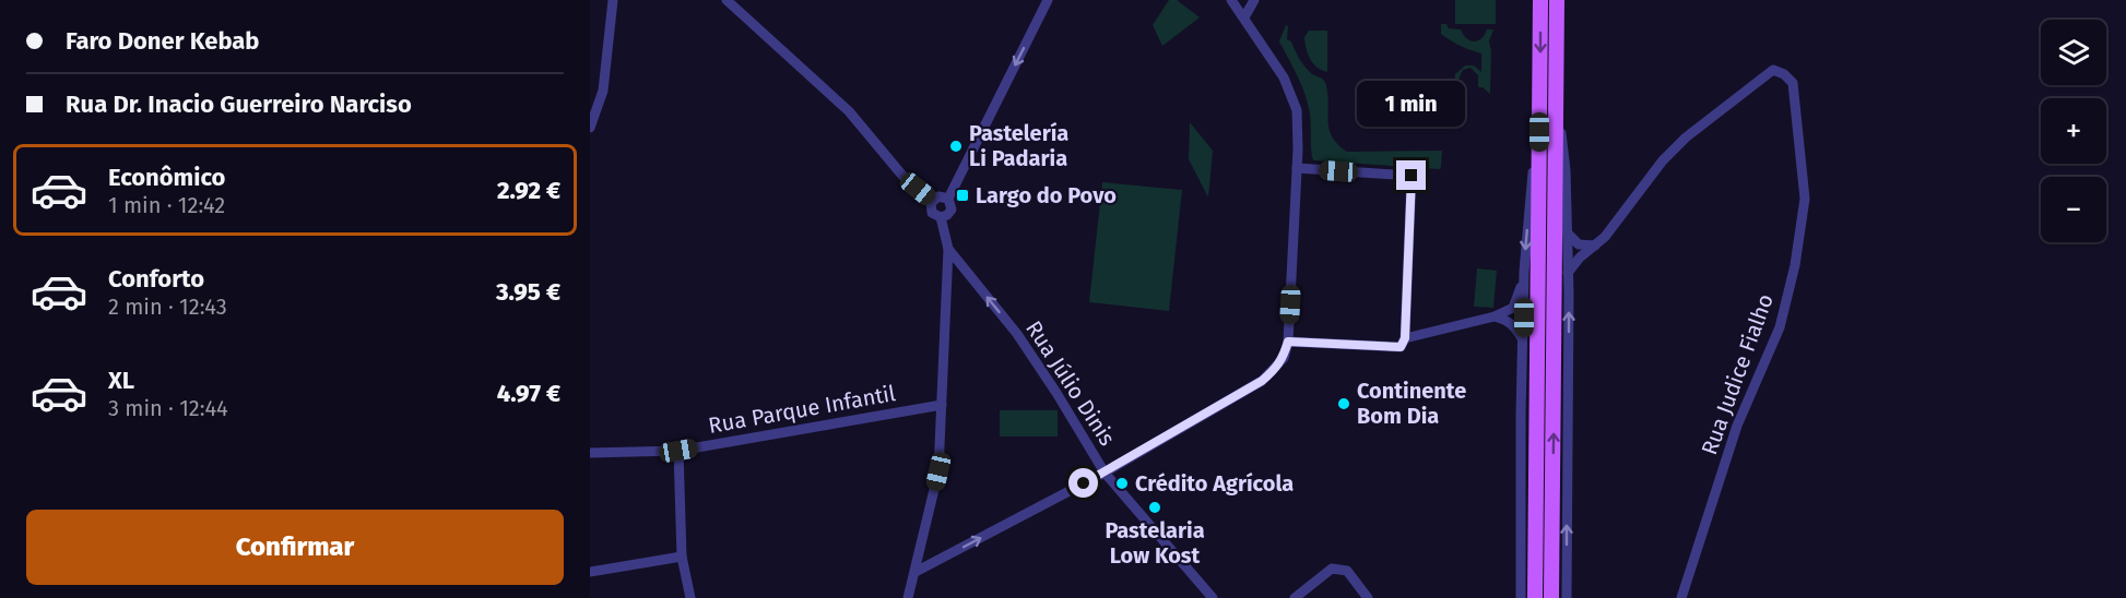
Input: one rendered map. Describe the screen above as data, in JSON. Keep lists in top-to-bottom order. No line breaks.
{"streets":{"street":["Rua Judice Fialho","Rua Júlio Dinis","Rua Parque Infantil"]},"one_way":["Rua Júlio Dinis"],"places":{"other":["Pastelería Li Padaria","Continente Bom Dia","Crédito Agrícola","Pastelaria Low Kost"],"transit":["Largo do Povo"]},"page":{"banner":["Faro Doner Kebab","Rua Dr. Inacio Guerreiro Narciso"],"map_buttons":["+","−"],"bubble":"1 min","list":[{"name":"Econômico","note":"1 min · 12:42","value":"2.92 €"},{"name":"Conforto","note":"2 min · 12:43","value":"3.95 €"},{"name":"XL","note":"3 min · 12:44","value":"4.97 €"}],"buttons":"Confirmar"}}
